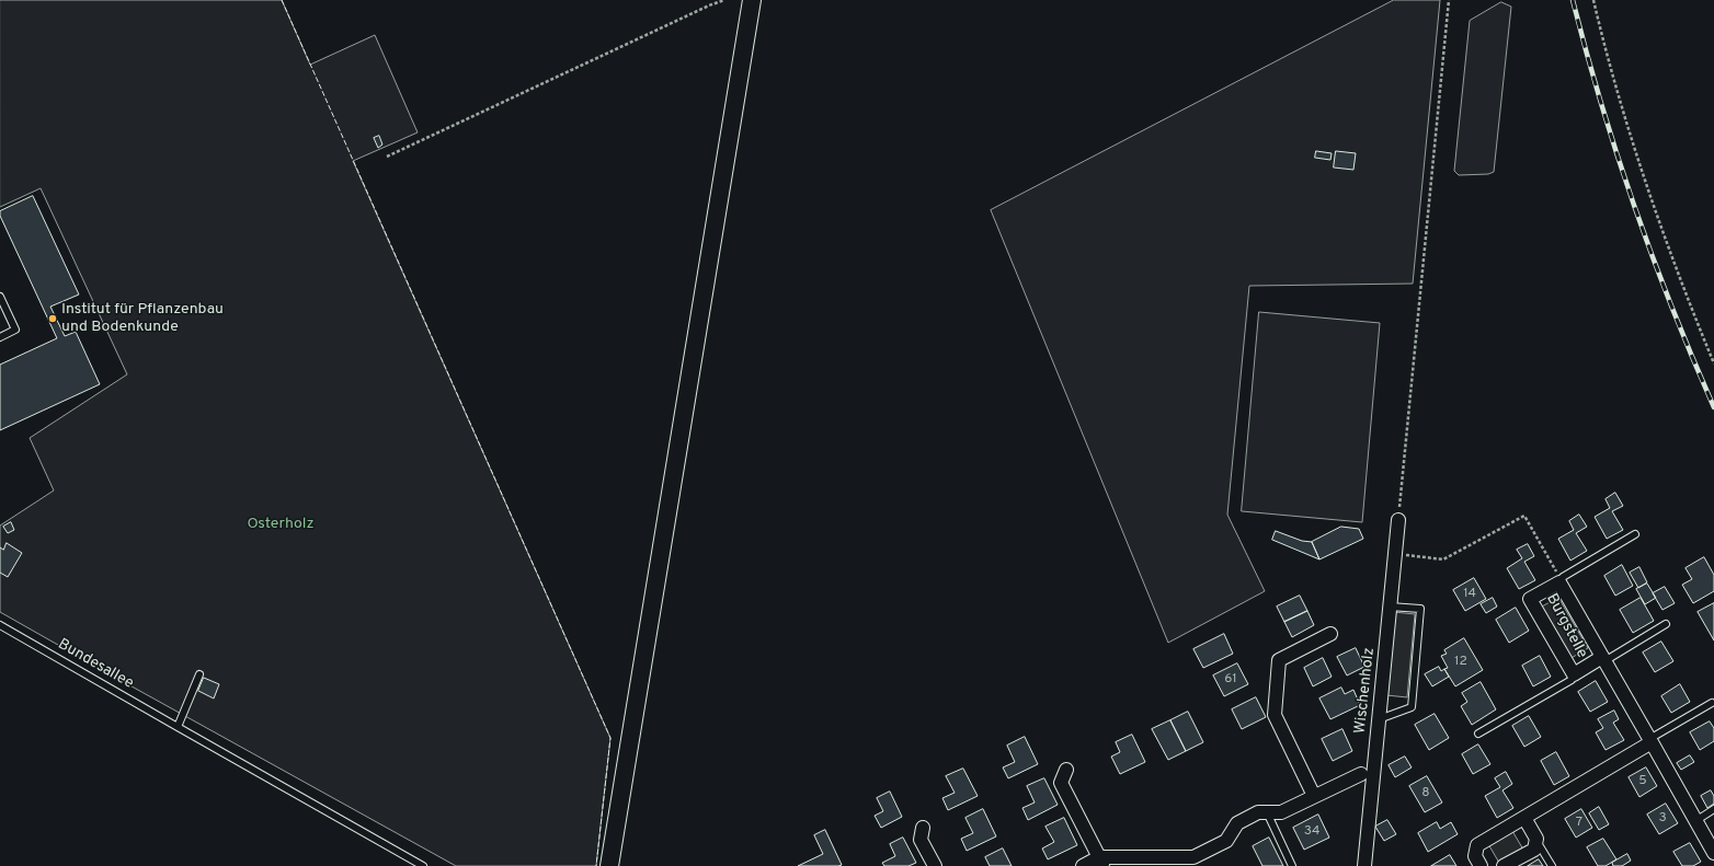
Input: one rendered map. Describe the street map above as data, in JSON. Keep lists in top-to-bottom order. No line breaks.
{"streets":{"street":["Burgstelle","Wischenholz"],"lane":["Bundesallee"]},"parks":["Osterholz"],"places":["Institut für Pflanzenbau und Bodenkunde"],"house_numbers":["14","12","61","5","8","3","7","34"]}
